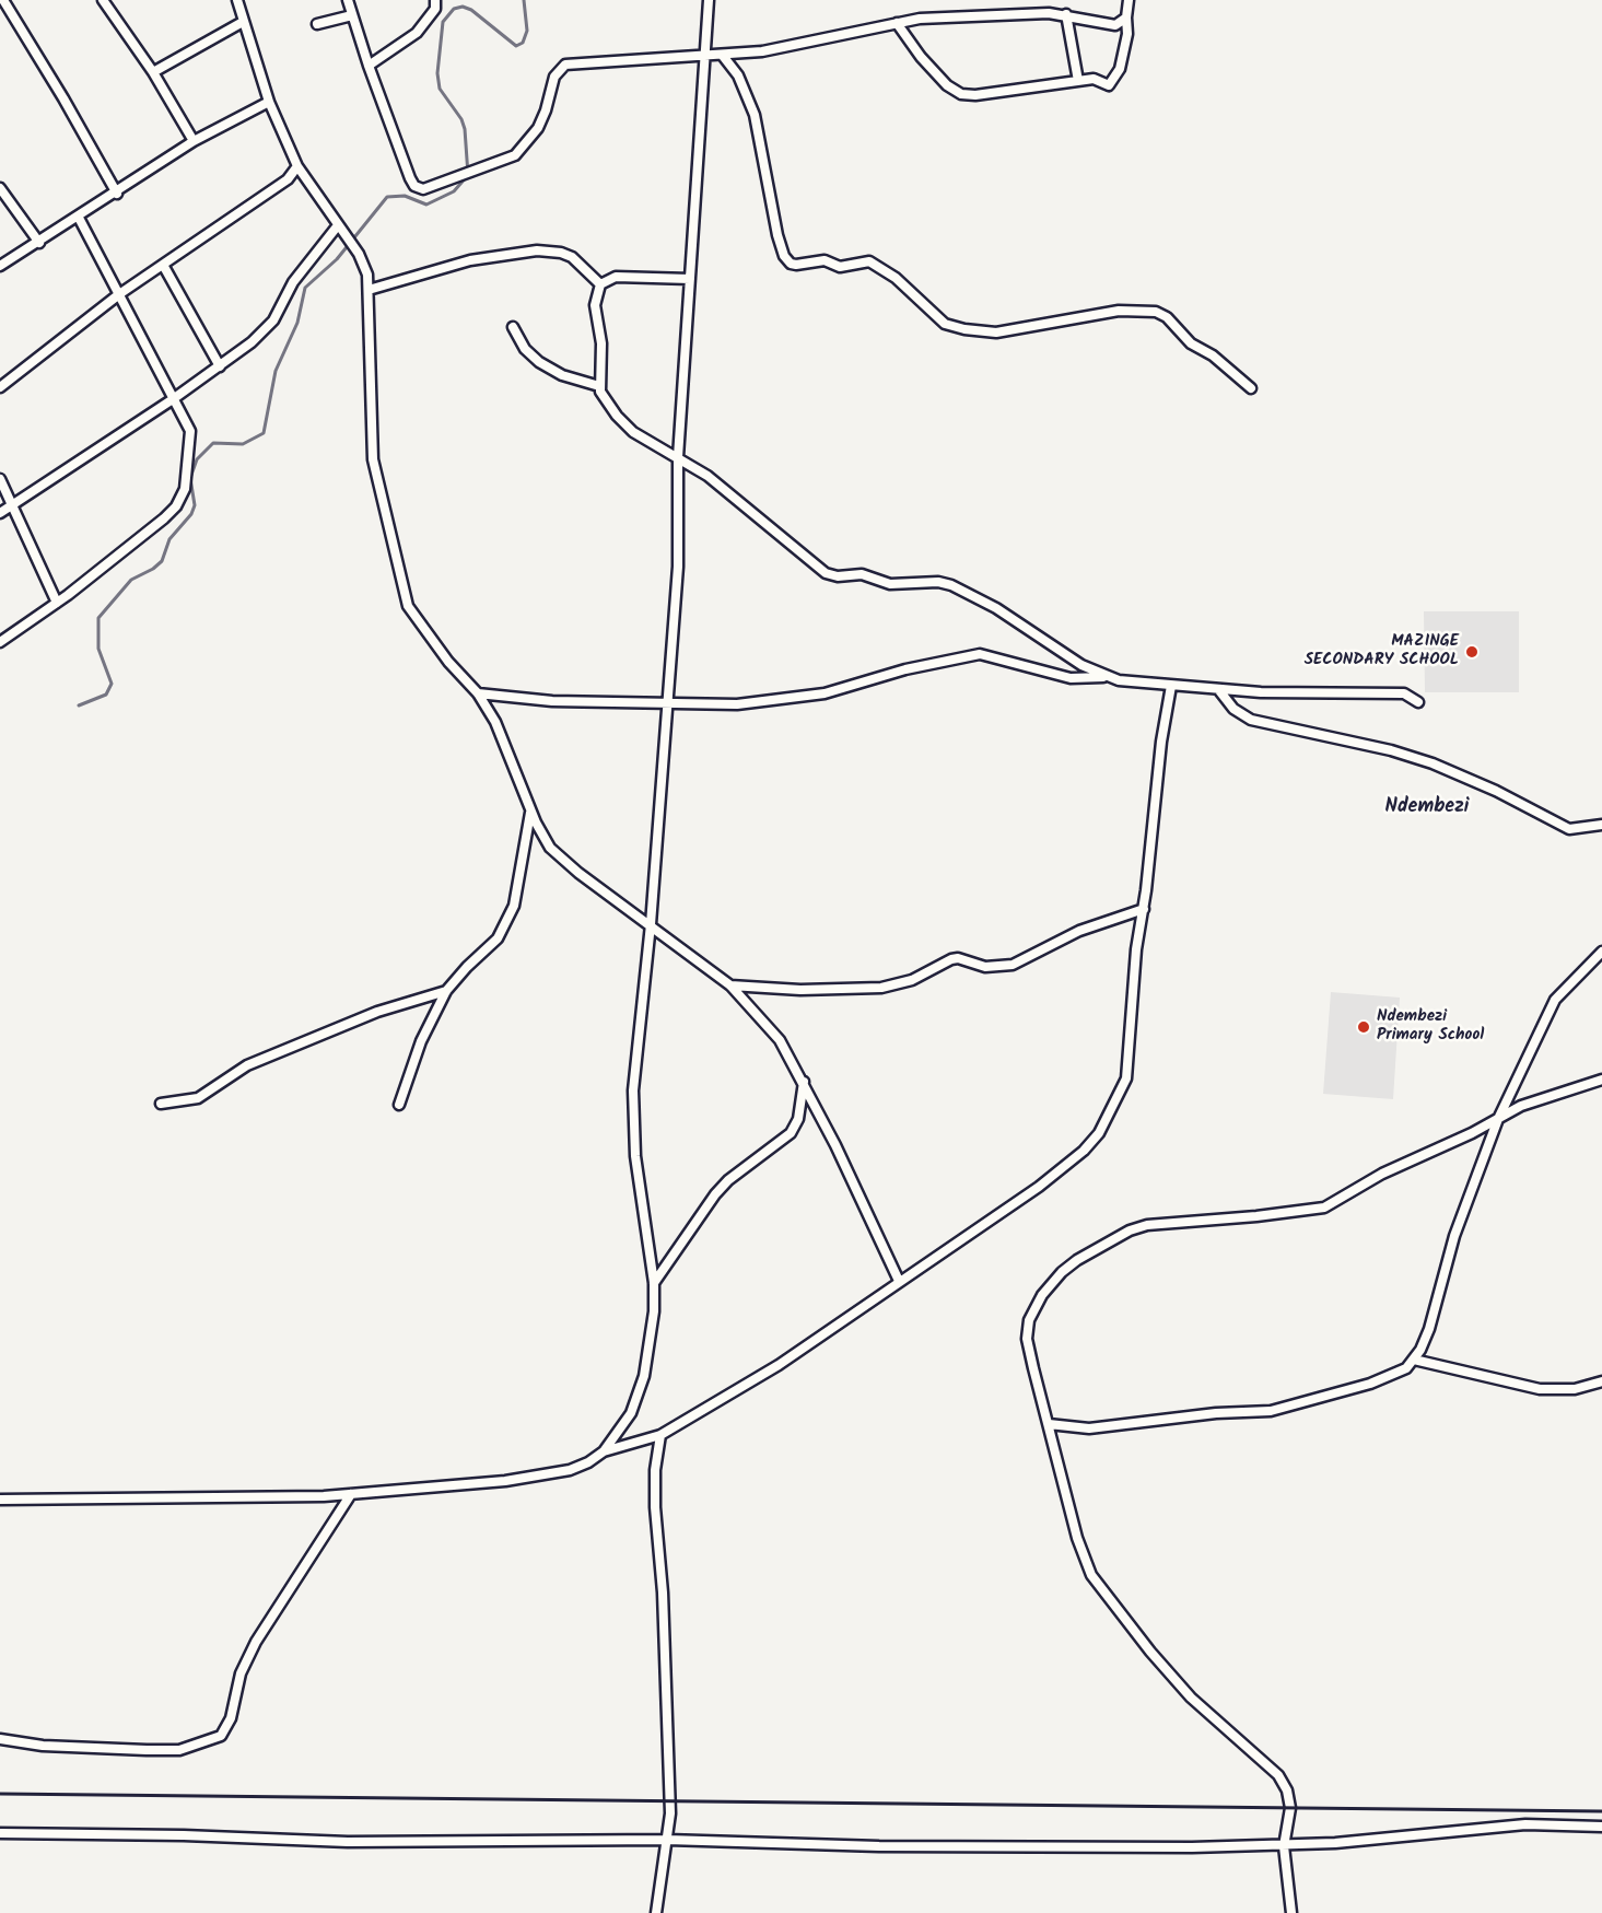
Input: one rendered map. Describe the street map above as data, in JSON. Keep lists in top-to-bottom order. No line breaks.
{"districts":["Ndembezi"],"places":["MAZINGE SECONDARY SCHOOL","Ndembezi Primary School"]}
